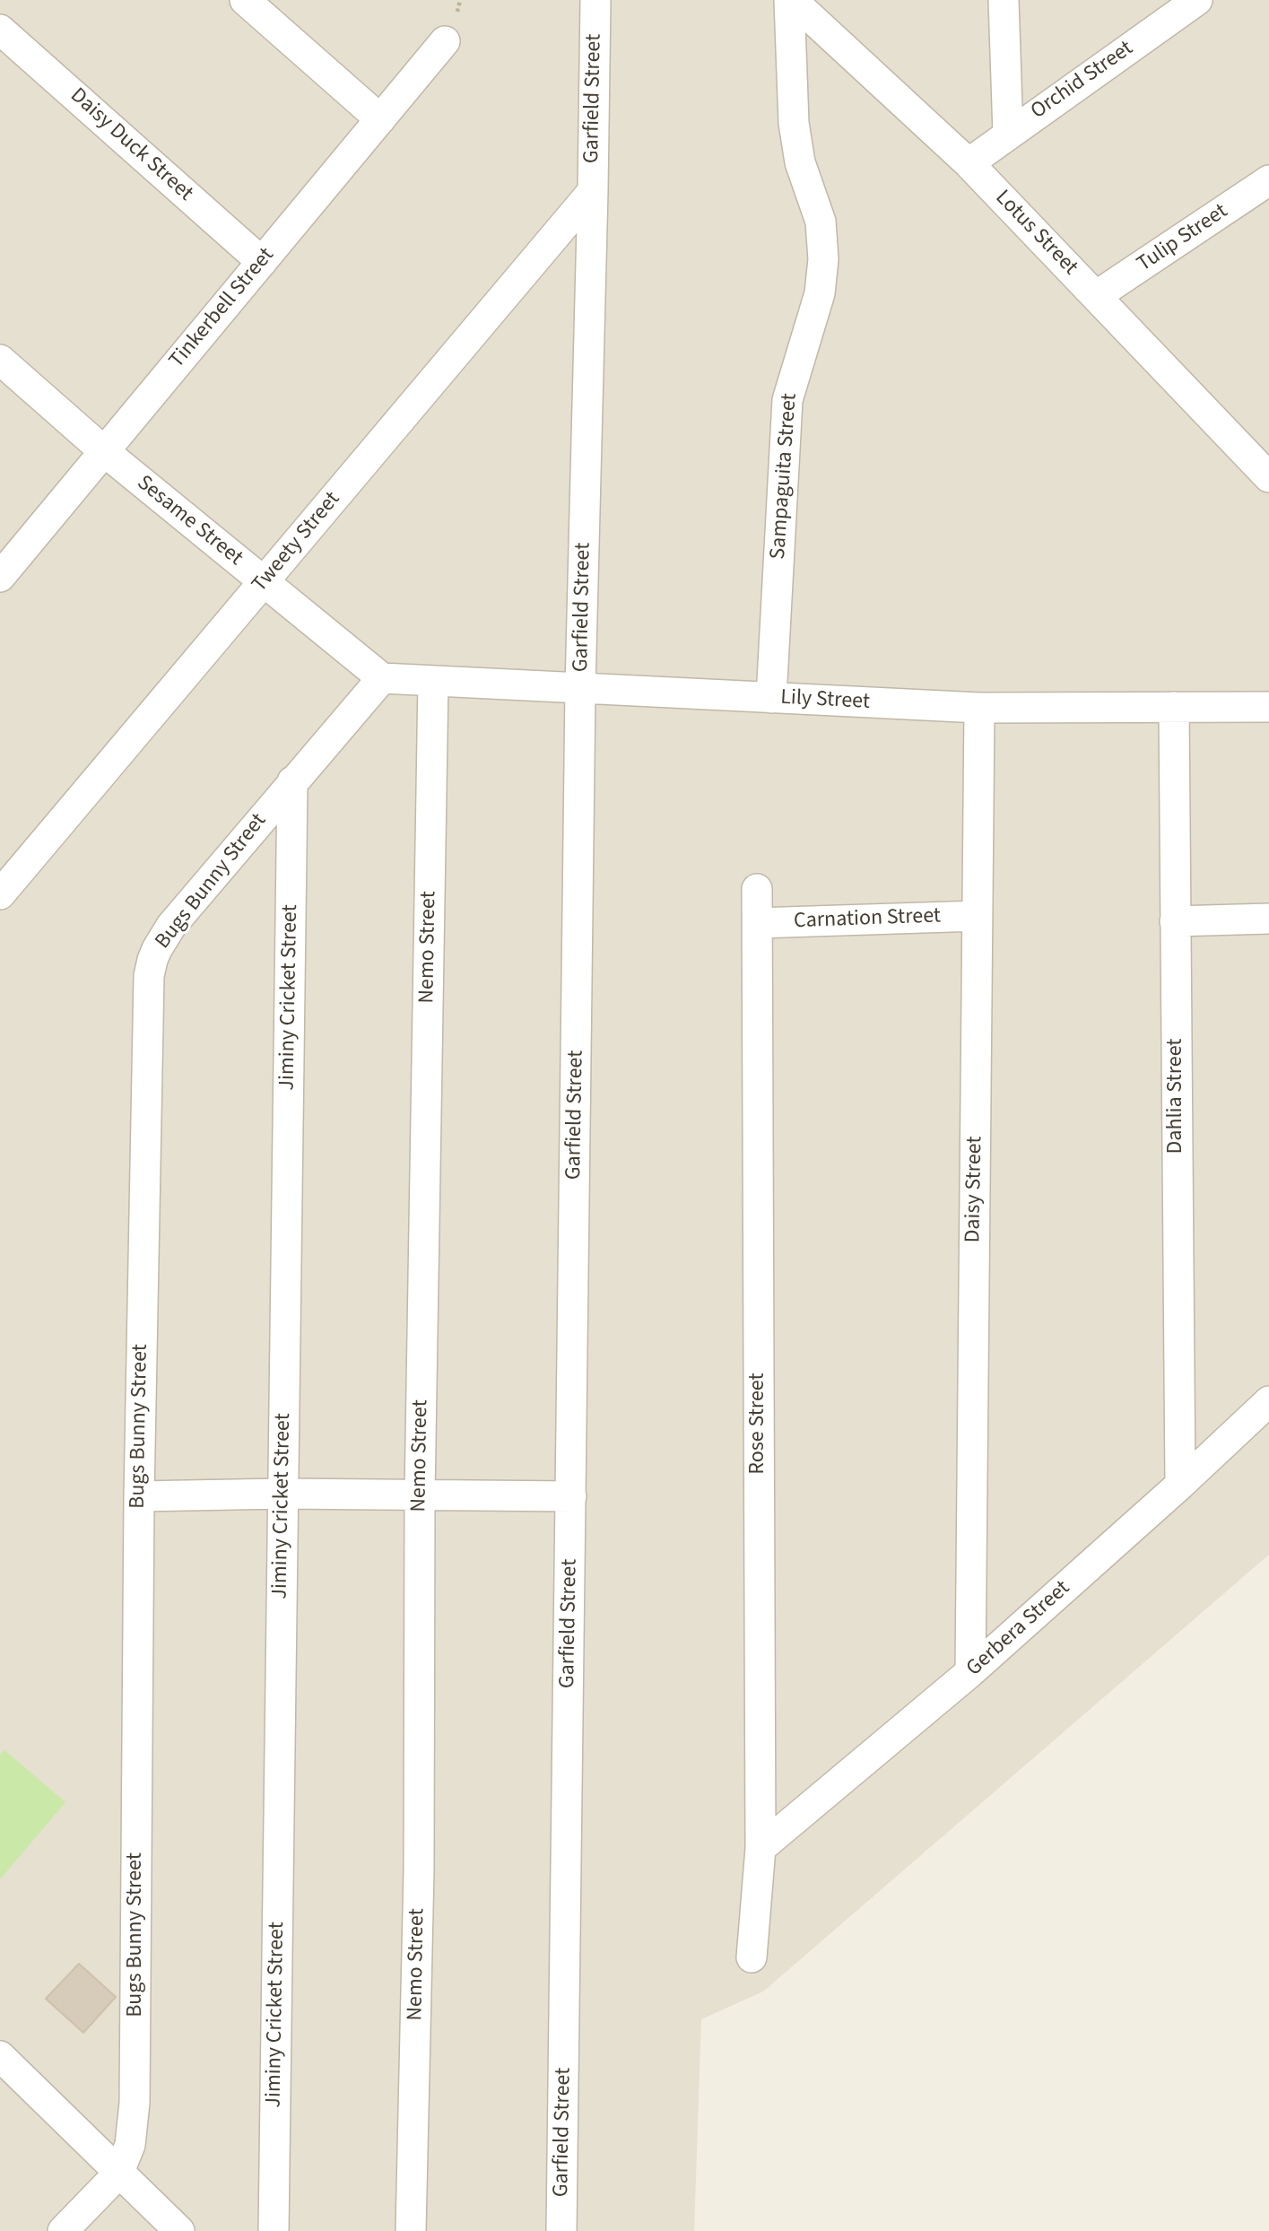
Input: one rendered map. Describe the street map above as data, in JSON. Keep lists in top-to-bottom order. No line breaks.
{"streets":{"street":["Orchid Street","Garfield Street","Daisy Duck Street","Lotus Street","Tulip Street","Tinkerbell Street","Sampaguita Street","Sesame Street","Tweety Street","Lily Street","Bugs Bunny Street","Carnation Street","Nemo Street","Jiminy Cricket Street","Dahlia Street","Daisy Street","Rose Street","Gerbera Street"]},"crossings":[["Orchid Street","Lotus Street"],["Garfield Street","Tweety Street"],["Garfield Street","Lily Street"],["Daisy Duck Street","Tinkerbell Street"],["Lotus Street","Tulip Street"],["Lotus Street","Sampaguita Street"],["Tinkerbell Street","Sesame Street"],["Sampaguita Street","Lily Street"],["Sesame Street","Tweety Street"],["Sesame Street","Lily Street"],["Sesame Street","Bugs Bunny Street"],["Lily Street","Bugs Bunny Street"],["Lily Street","Nemo Street"],["Lily Street","Dahlia Street"],["Lily Street","Daisy Street"],["Bugs Bunny Street","Jiminy Cricket Street"],["Carnation Street","Daisy Street"],["Carnation Street","Rose Street"],["Dahlia Street","Gerbera Street"],["Daisy Street","Gerbera Street"],["Rose Street","Gerbera Street"]]}
